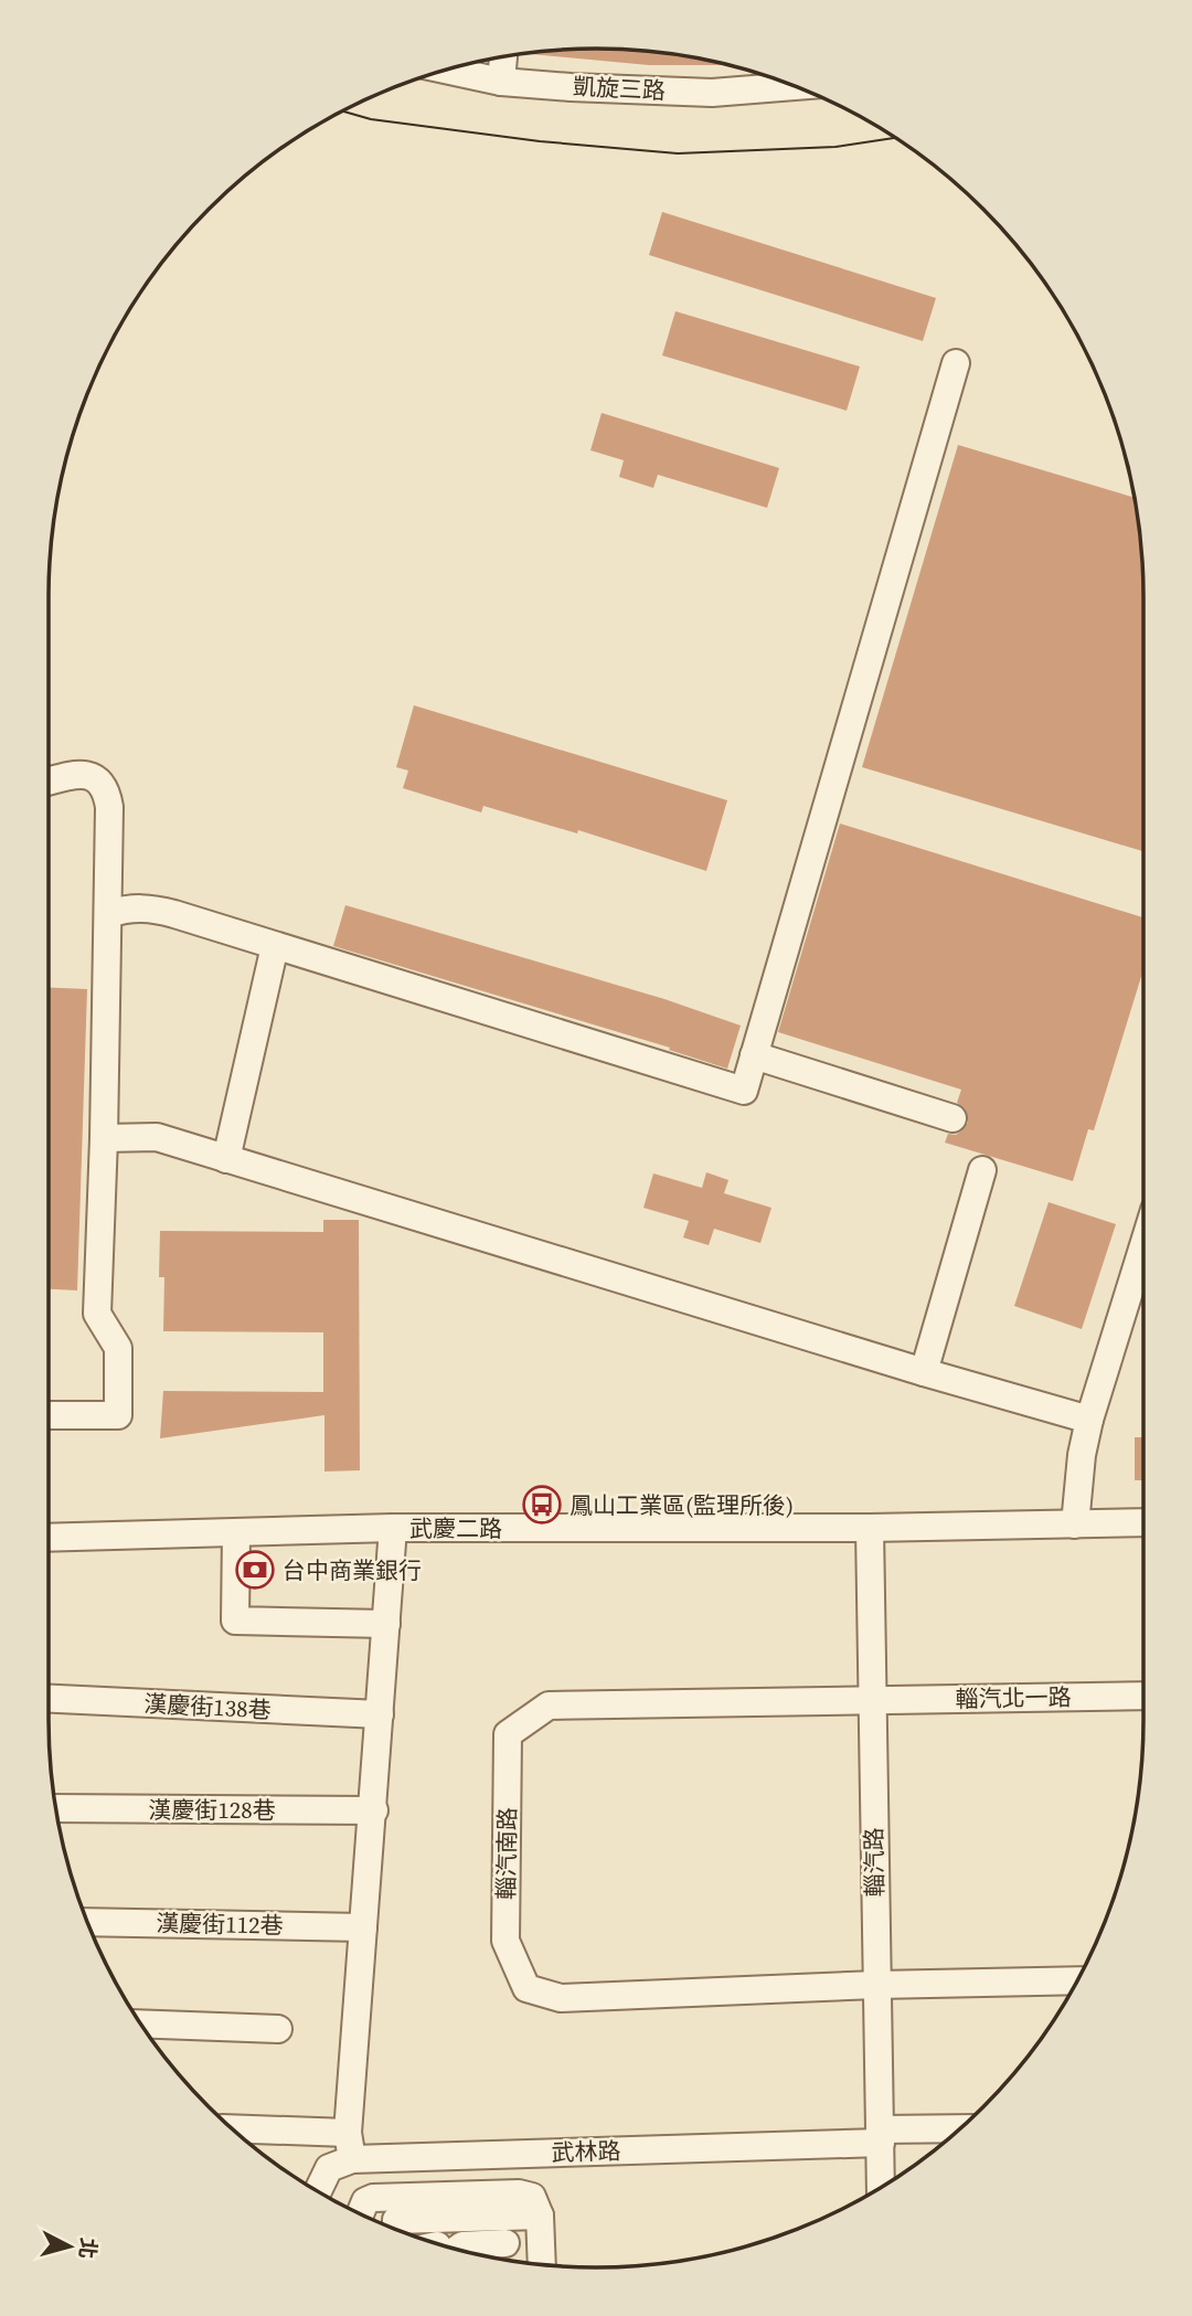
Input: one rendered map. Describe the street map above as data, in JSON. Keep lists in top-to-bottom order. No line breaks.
{"streets":{"street":["凱旋三路","武慶二路","輜汽北一路","漢慶街138巷","漢慶街128巷","輜汽南路","輜汽路","漢慶街112巷","武林路"]},"crossings":[["武慶二路","輜汽路"],["輜汽北一路","輜汽南路"],["輜汽北一路","輜汽路"],["輜汽南路","輜汽路"],["輜汽路","武林路"]],"places":{"bus stop":["鳳山工業區(監理所後)"],"bank":["台中商業銀行"]},"north":"right"}
